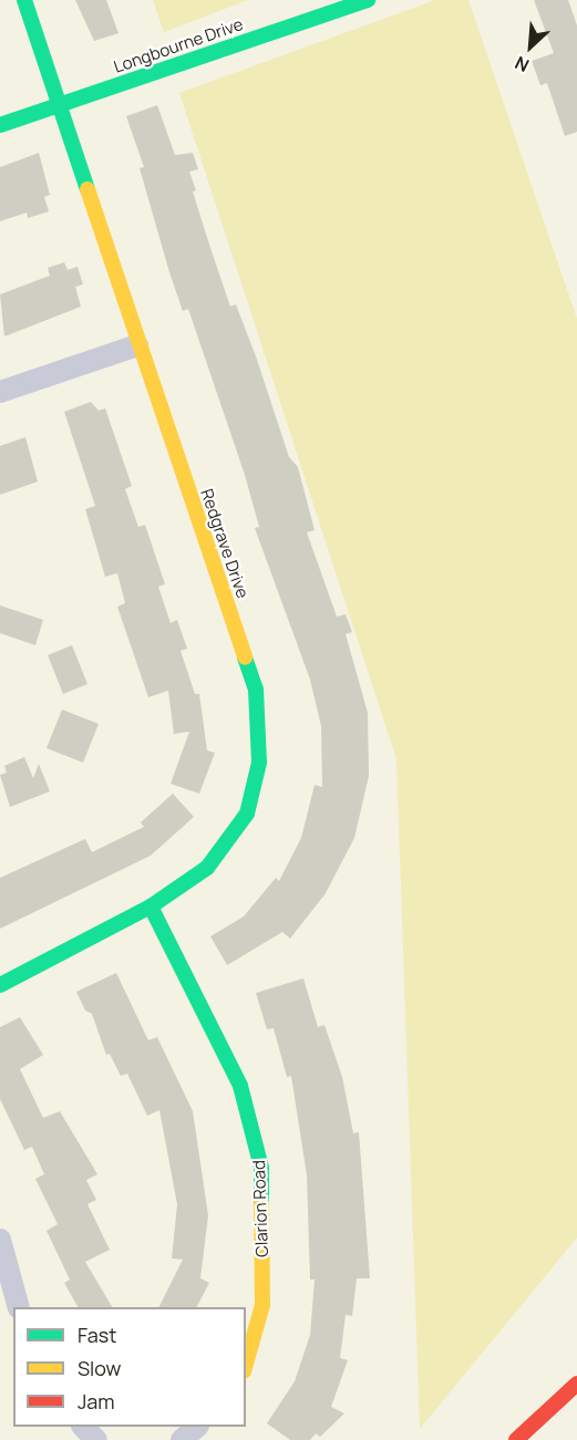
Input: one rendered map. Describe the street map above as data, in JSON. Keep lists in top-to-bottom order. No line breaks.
{"streets":{"main road":["Longbourne Drive","Redgrave Drive","Clarion Road"]},"crossings":[["Longbourne Drive","Redgrave Drive"],["Redgrave Drive","Clarion Road"]],"legend":["Fast","Slow","Jam"],"north":"bottom left"}
